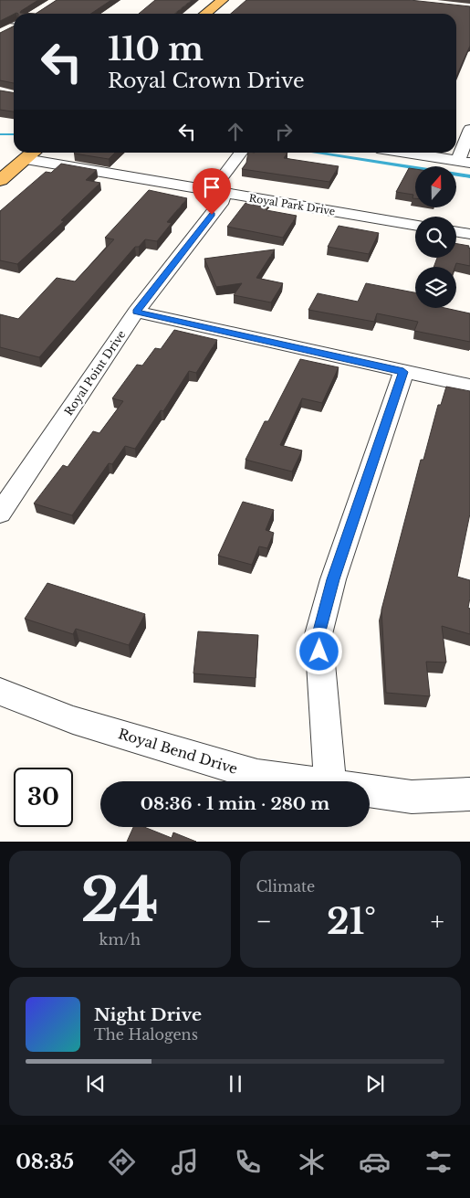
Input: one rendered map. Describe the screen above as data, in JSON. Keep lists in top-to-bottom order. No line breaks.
{"streets":{"street":["Royal Park Drive","Royal Point Drive","Royal Bend Drive"]},"crossings":[["Royal Park Drive","Royal Point Drive"]],"north":"top","page":{"turn":["110 m","Royal Crown Drive"],"limit":"30","trip":"08:36 · 1 min · 280 m","tile":[["24","km/h"],"Climate"],"heat":["−","21°","+"],"song":["Night Drive","The Halogens"],"tabs":"08:35"}}
